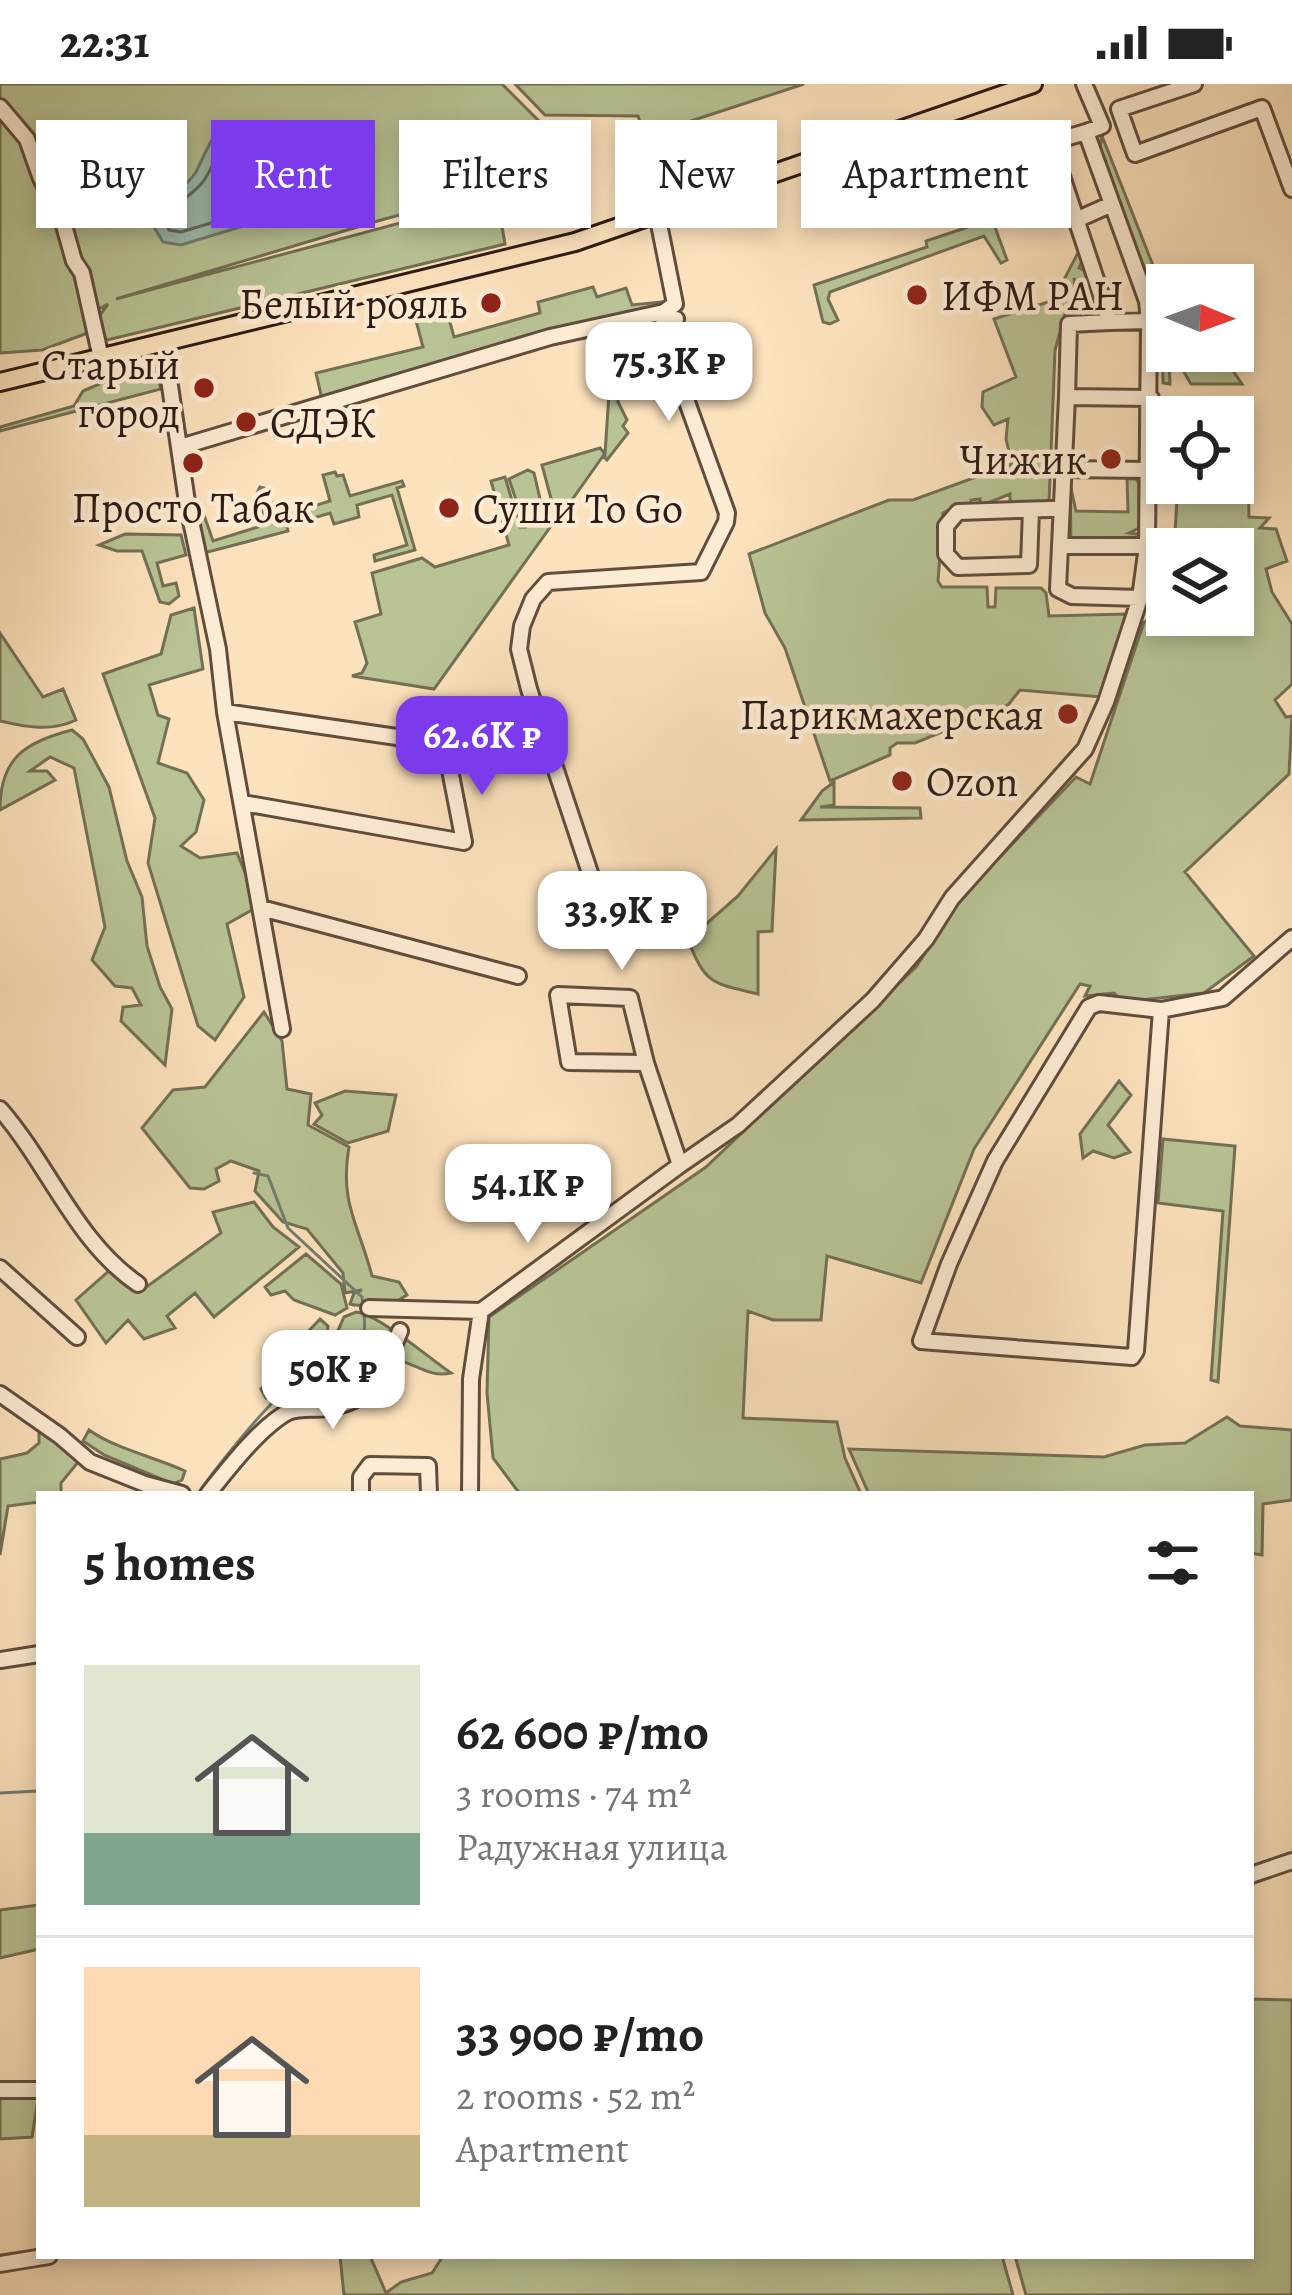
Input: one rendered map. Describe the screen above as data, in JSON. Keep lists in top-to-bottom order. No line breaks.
{"places":["ИФМ РАН","Белый рояль","Старый город","СДЭК","Чижик","Просто Табак","Суши To Go","Парикмахерская","Ozon"],"north":"right","page":{"status":"22:31","chip":["Buy","Rent","Filters","New","Apartment"],"price":["75.3K ₽","62.6K ₽","33.9K ₽","54.1K ₽","50K ₽"],"heading":"5 homes","list":[{"name":"62 600 ₽/mo","note":"3 rooms · 74 m² · Радужная улица"},{"name":"33 900 ₽/mo","note":"2 rooms · 52 m² · Apartment"}]}}
